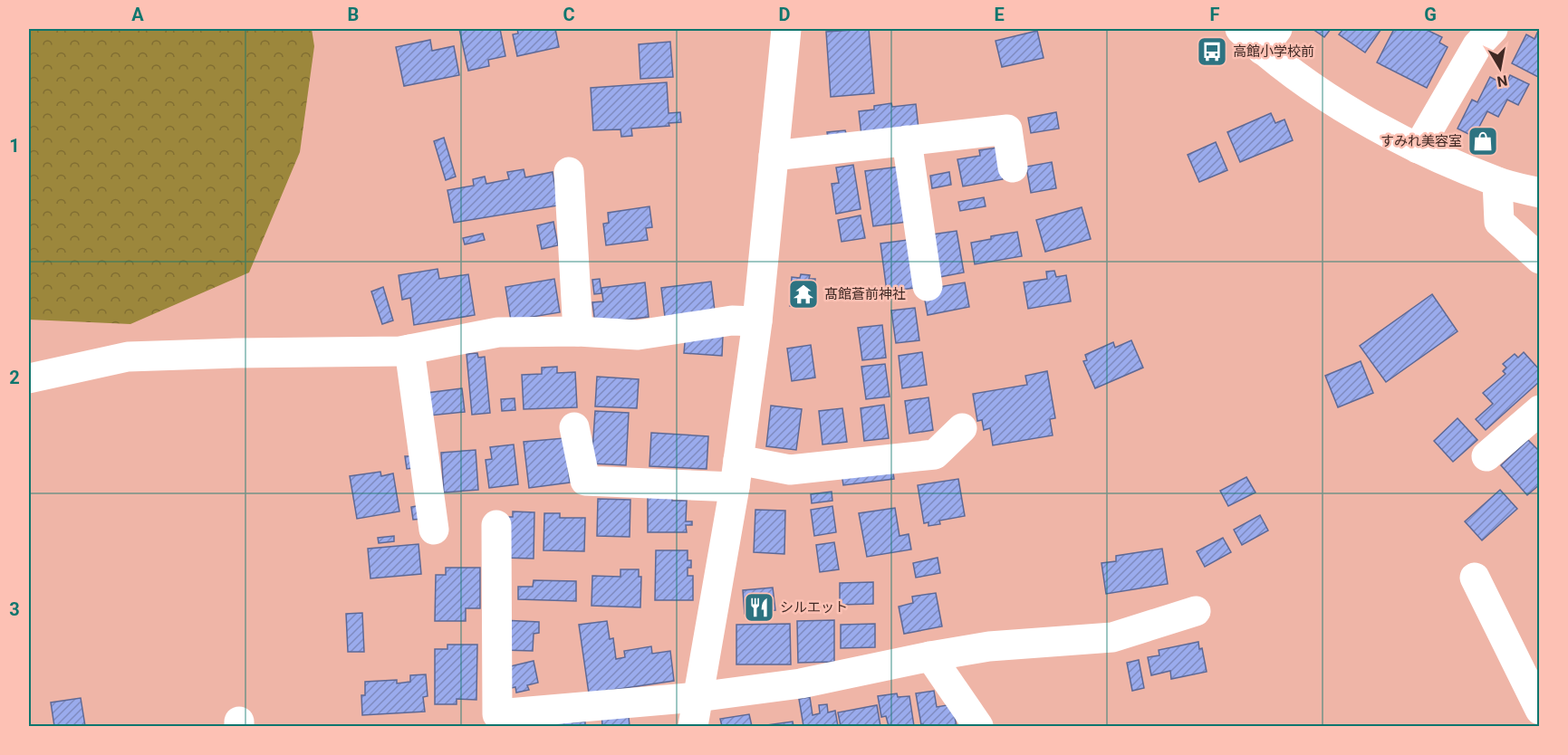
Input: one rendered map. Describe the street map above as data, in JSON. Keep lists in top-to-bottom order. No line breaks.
{"places":{"bus stop":["高館小学校前"],"shop":["すみれ美容室"],"temple":["髙館蒼前神社"],"restaurant":["シルエット"]},"north":"bottom","grid":{"columns":["A","B","C","D","E","F","G"],"rows":["1","2","3"]}}
